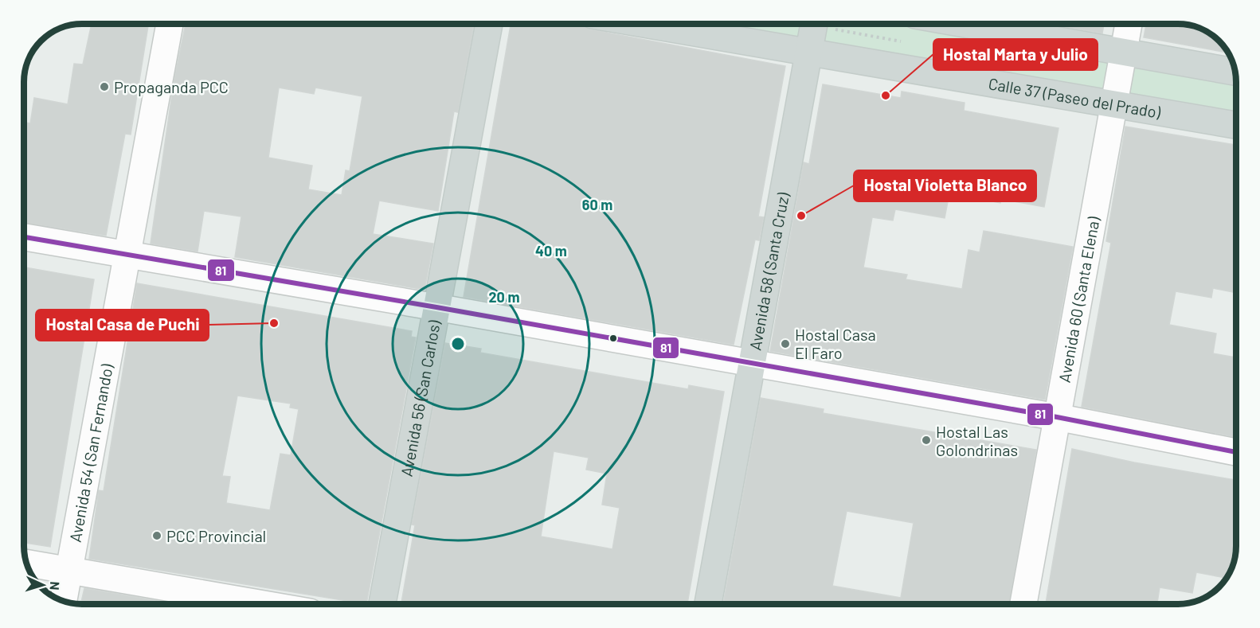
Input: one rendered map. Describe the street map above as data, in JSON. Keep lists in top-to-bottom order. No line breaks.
{"streets":{"main road":["Calle 37 (Paseo del Prado)","Avenida 58 (Santa Cruz)","Avenida 56 (San Carlos)"],"street":["Avenida 60 (Santa Elena)","Avenida 54 (San Fernando)"]},"crossings":[["Calle 37 (Paseo del Prado)","Avenida 58 (Santa Cruz)"],["Calle 37 (Paseo del Prado)","Avenida 60 (Santa Elena)"]],"places":["Propaganda PCC","Hostal Marta y Julio","Hostal Violetta Blanco","Hostal Casa de Puchi","Hostal Casa El Faro","Hostal Las Golondrinas","PCC Provincial"],"lines":["transit line 81"],"north":"right","rings":["60 m","40 m","20 m"]}
